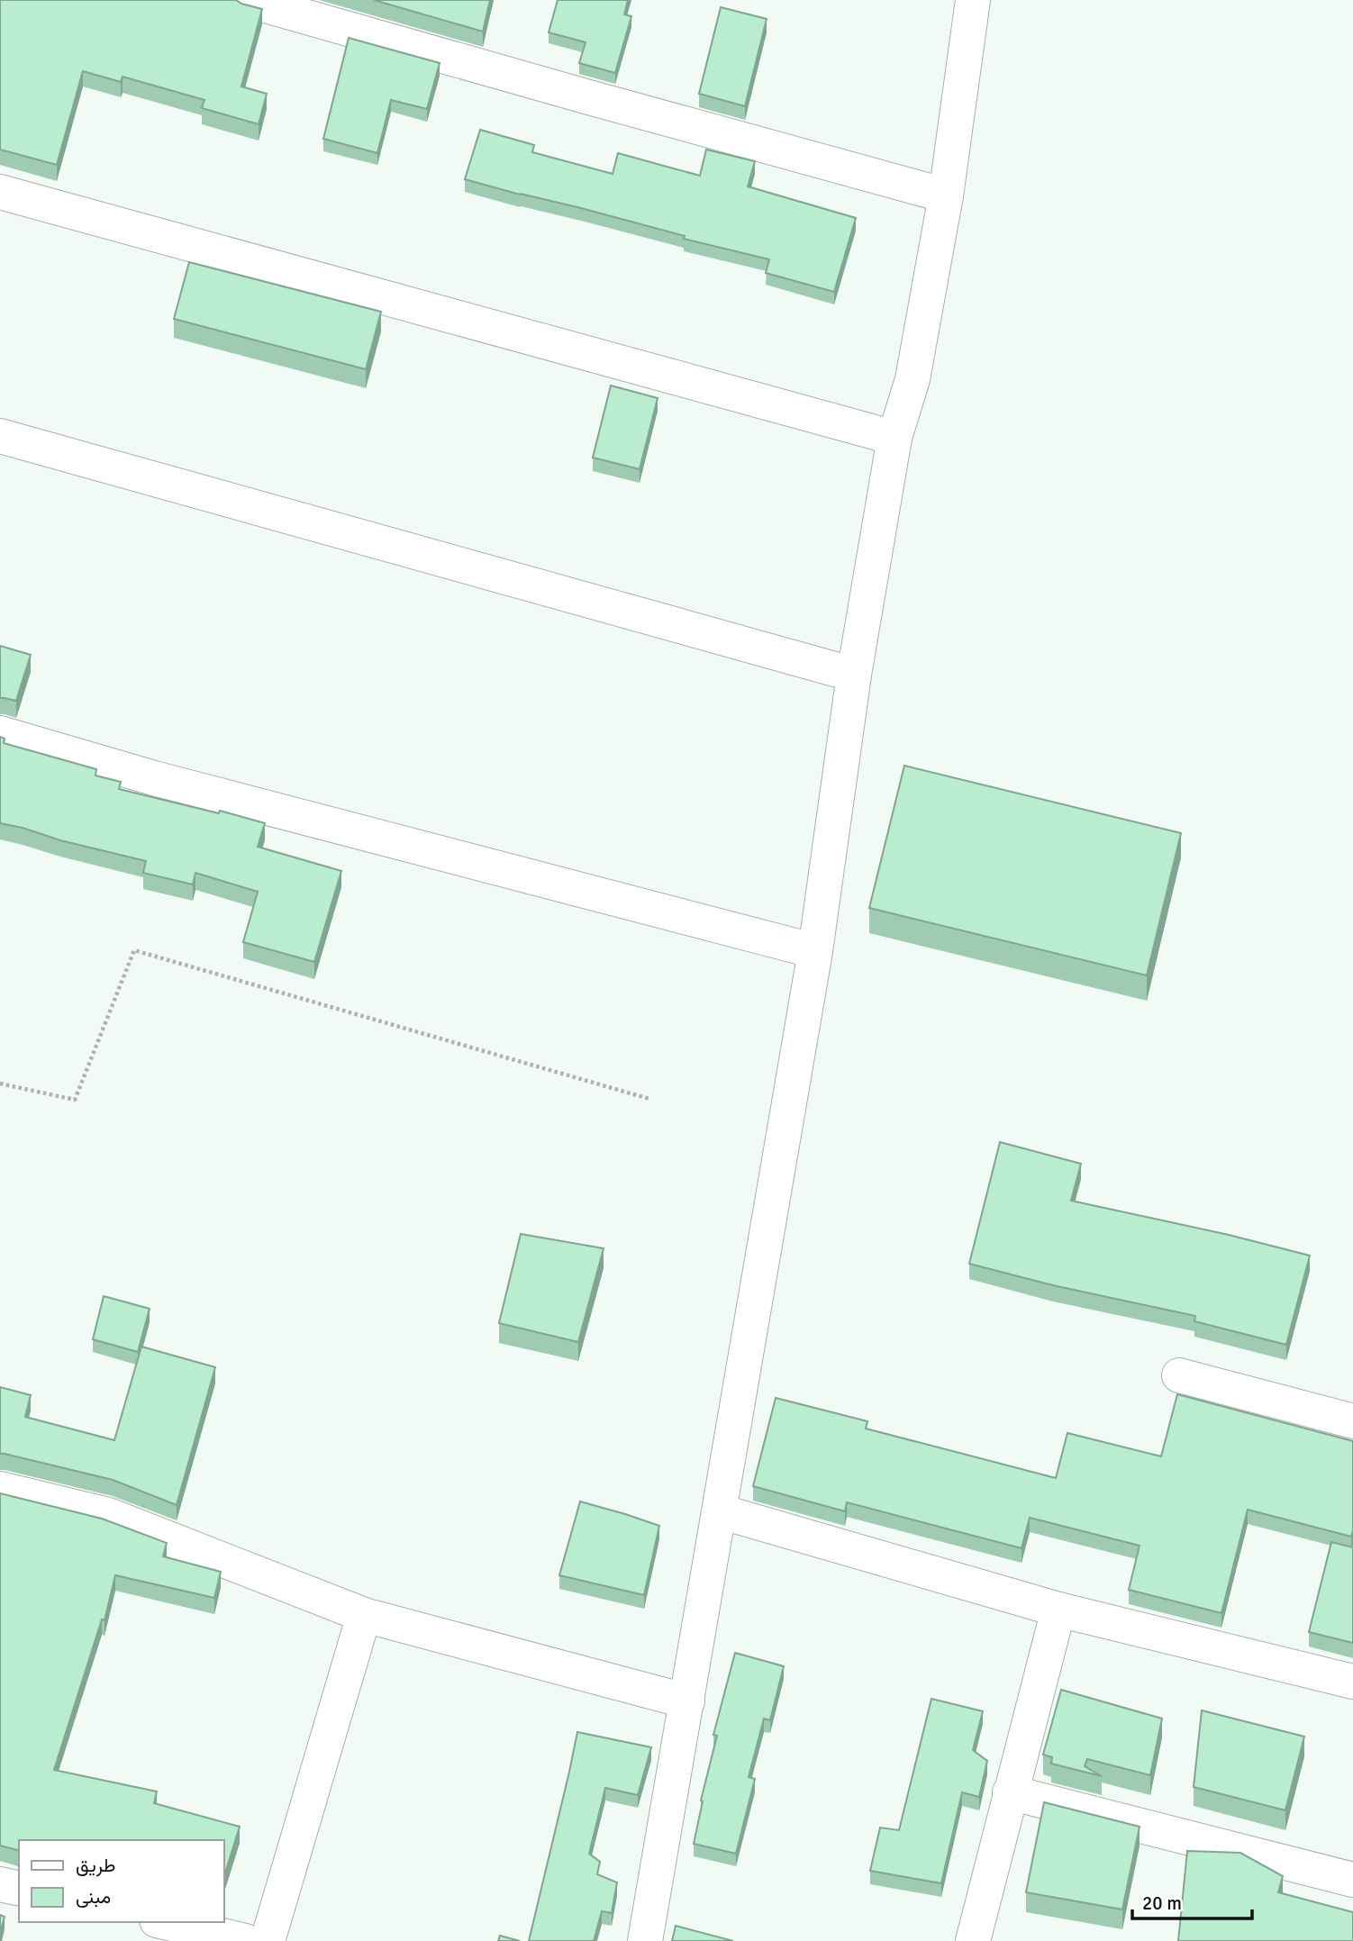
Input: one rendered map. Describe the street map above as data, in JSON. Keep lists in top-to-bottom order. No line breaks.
{"legend":["طريق","مبنى"],"scale_bar":"20 m"}
